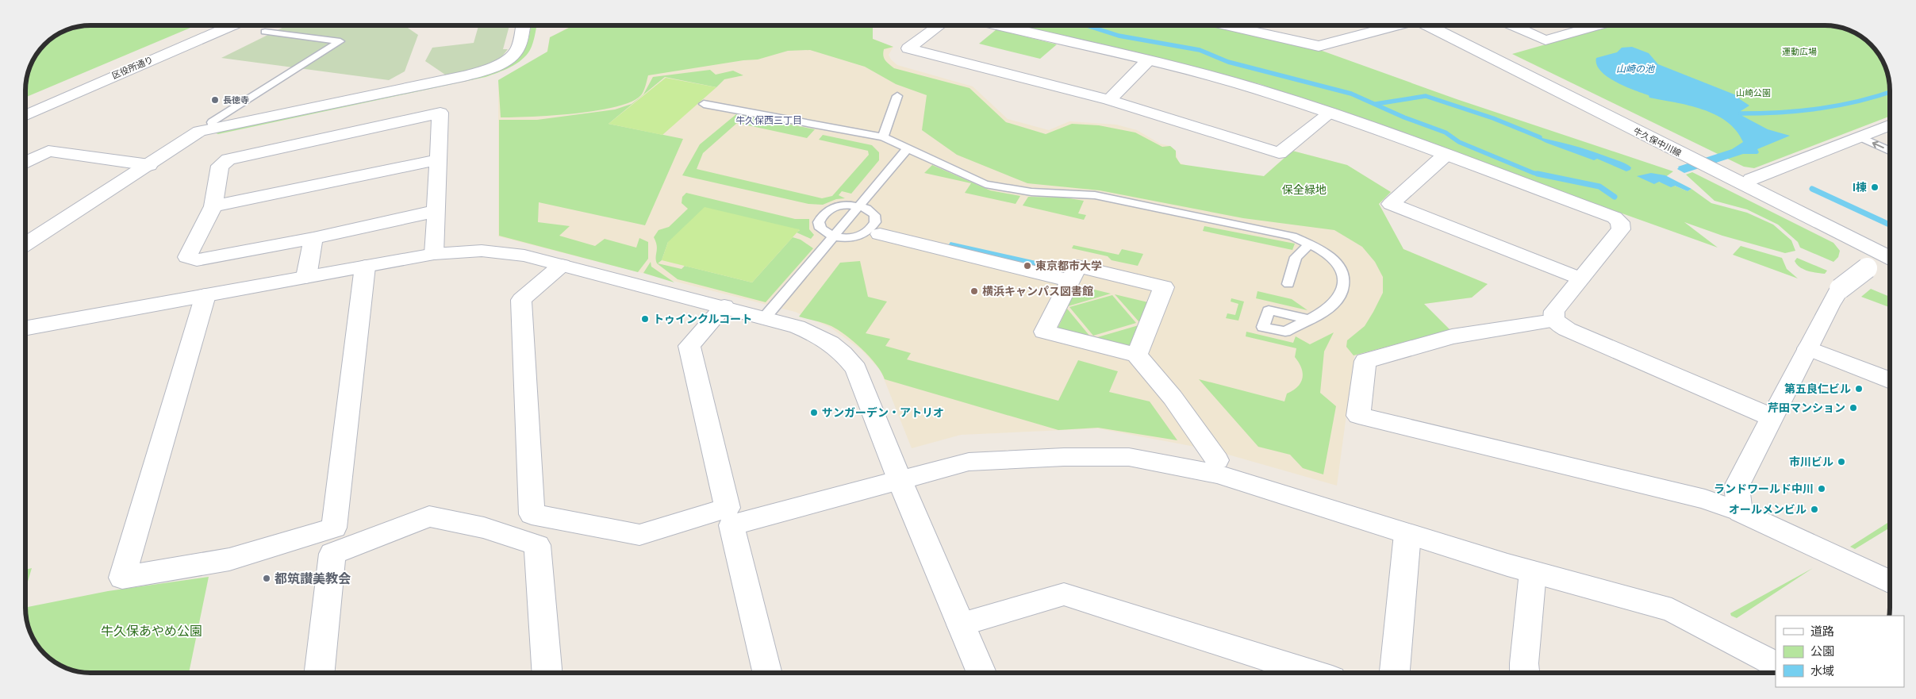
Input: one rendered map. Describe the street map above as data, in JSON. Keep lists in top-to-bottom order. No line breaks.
{"streets":{"street":["区役所通り","牛久保中川線"]},"districts":["牛久保西三丁目"],"water":["山崎の池"],"parks":["運動広場","山崎公園","保全緑地","牛久保あやめ公園"],"places":["長徳寺","I棟","東京都市大学","横浜キャンパス図書館","トゥインクルコート","第五良仁ビル","芹田マンション","サンガーデン・アトリオ","市川ビル","ランドワールド中川","オールメンビル","都筑讃美教会"],"legend":["道路","公園","水域"]}
